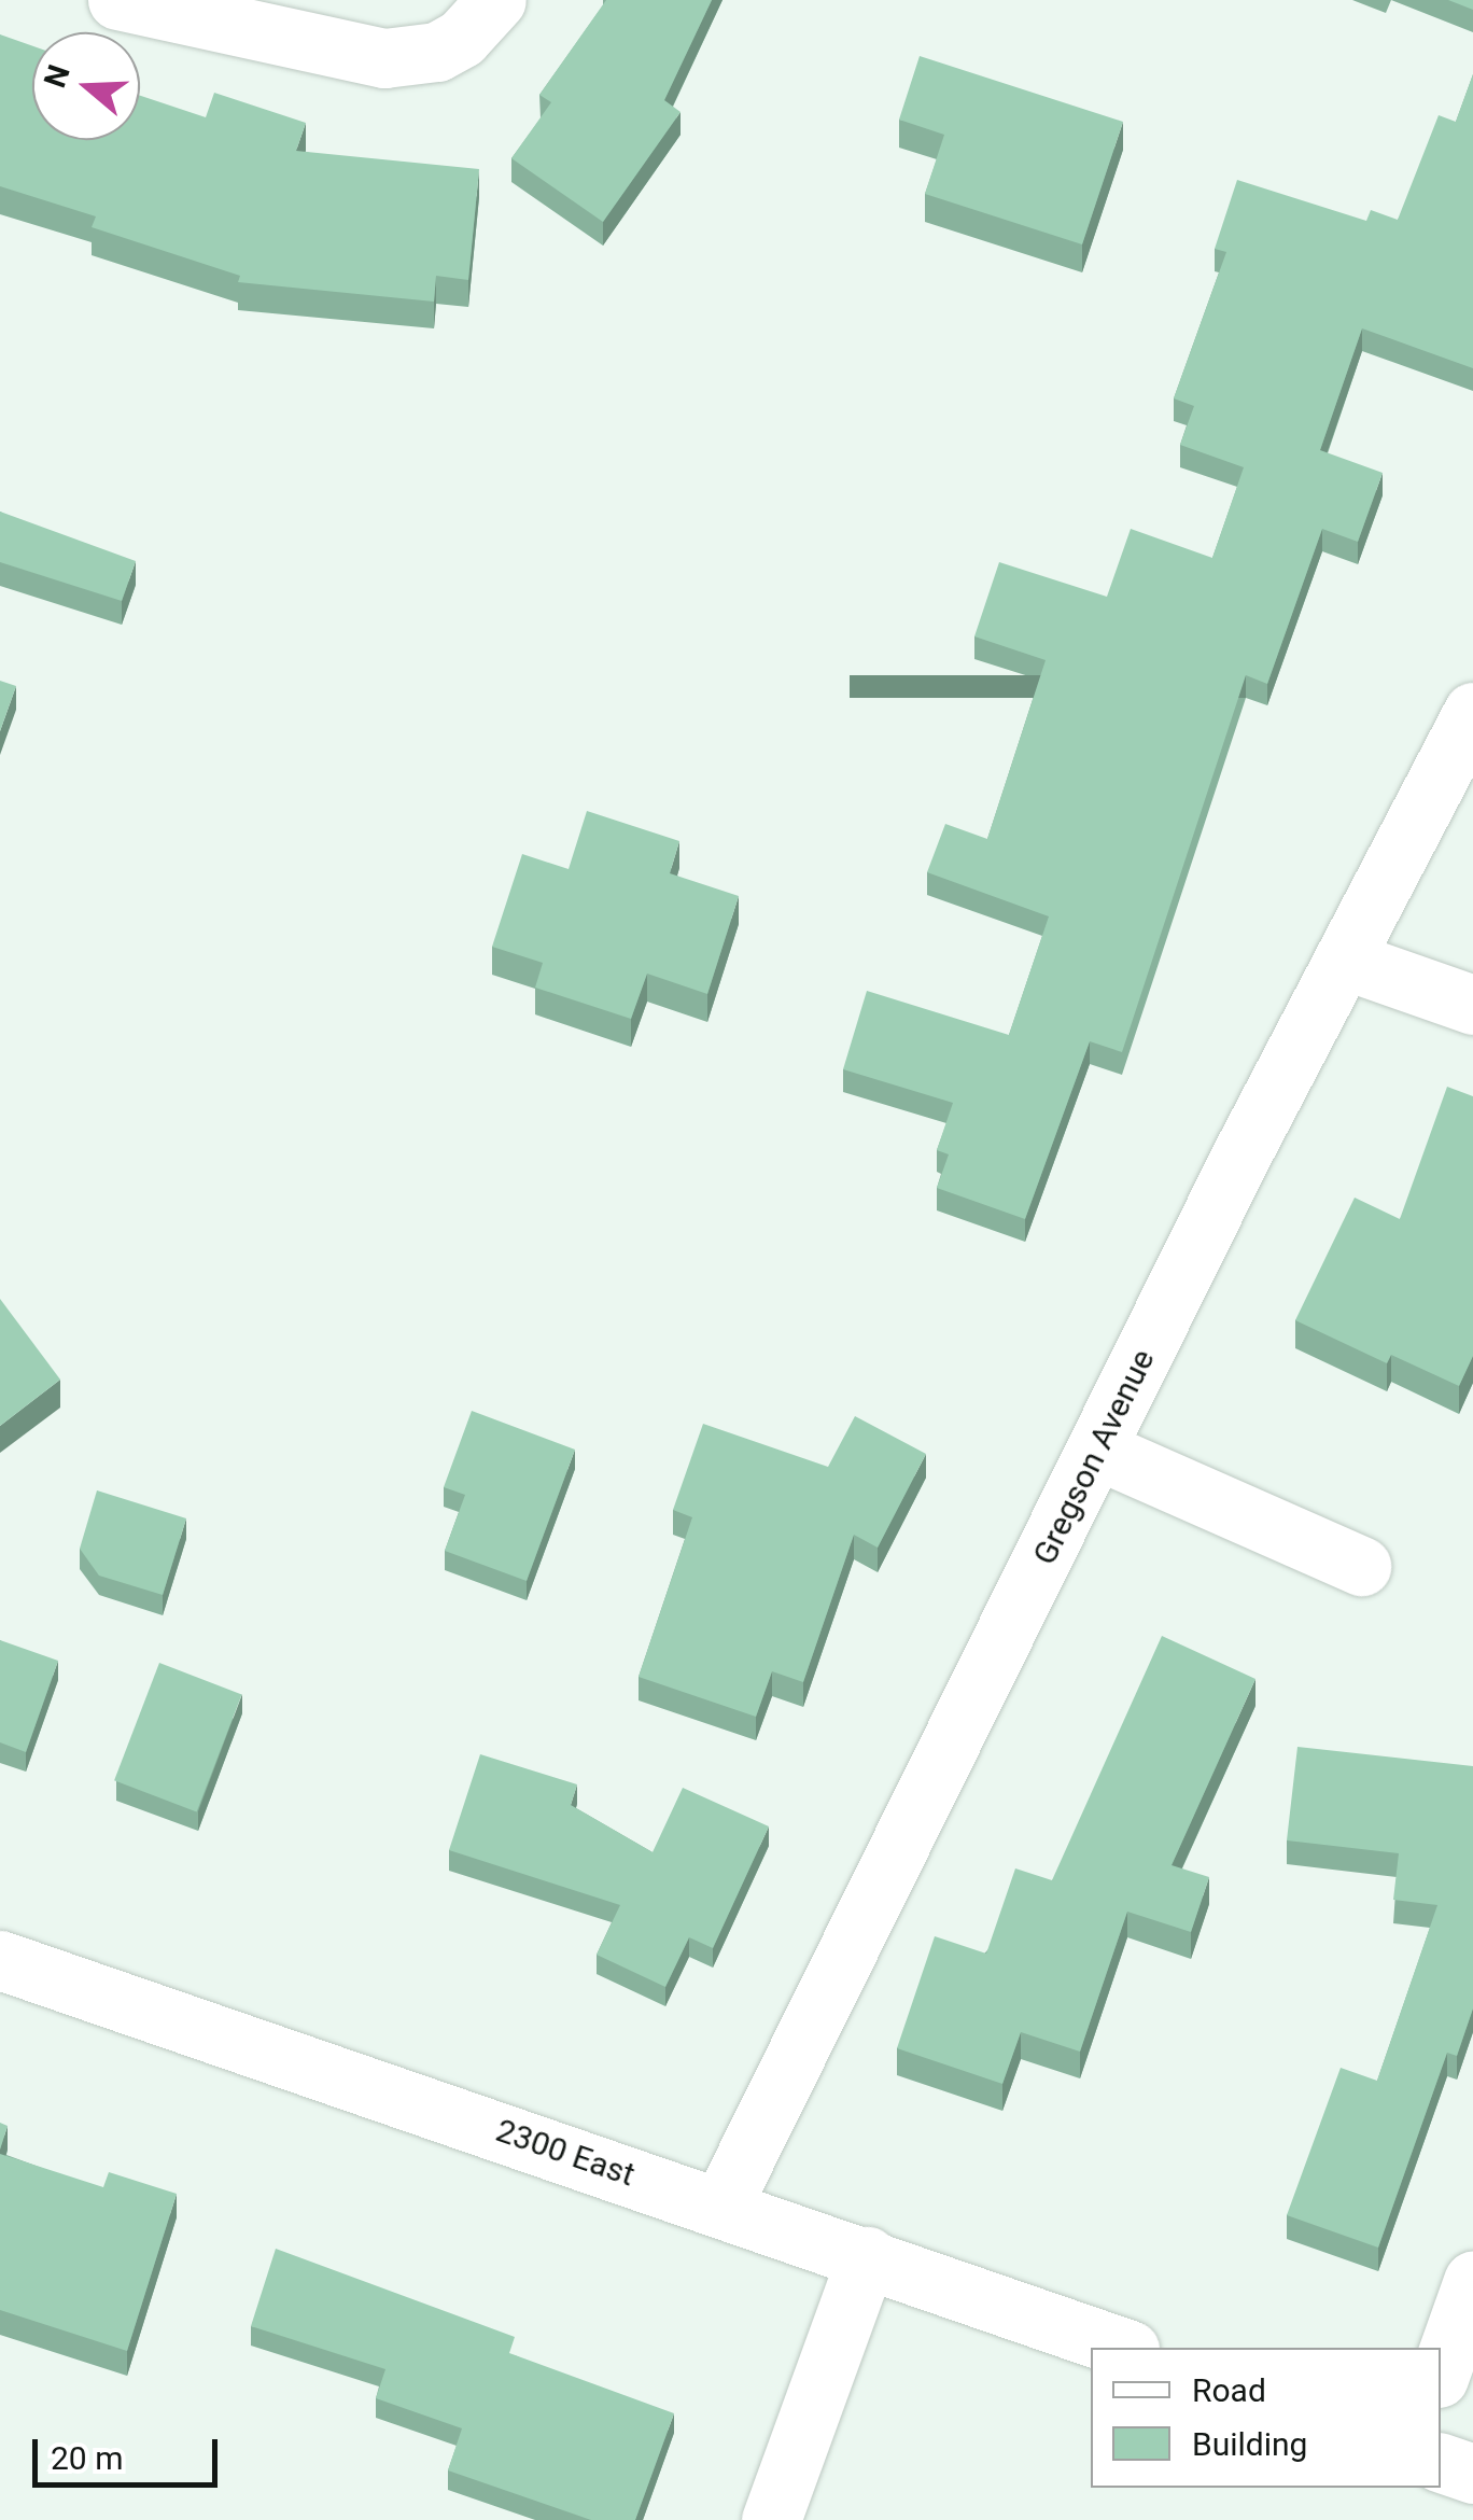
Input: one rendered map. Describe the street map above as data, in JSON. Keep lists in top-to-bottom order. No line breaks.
{"streets":{"street":["Gregson Avenue","2300 East"]},"crossings":[["Gregson Avenue","2300 East"]],"legend":["Road","Building"],"scale_bar":"20 m","north":"left"}
